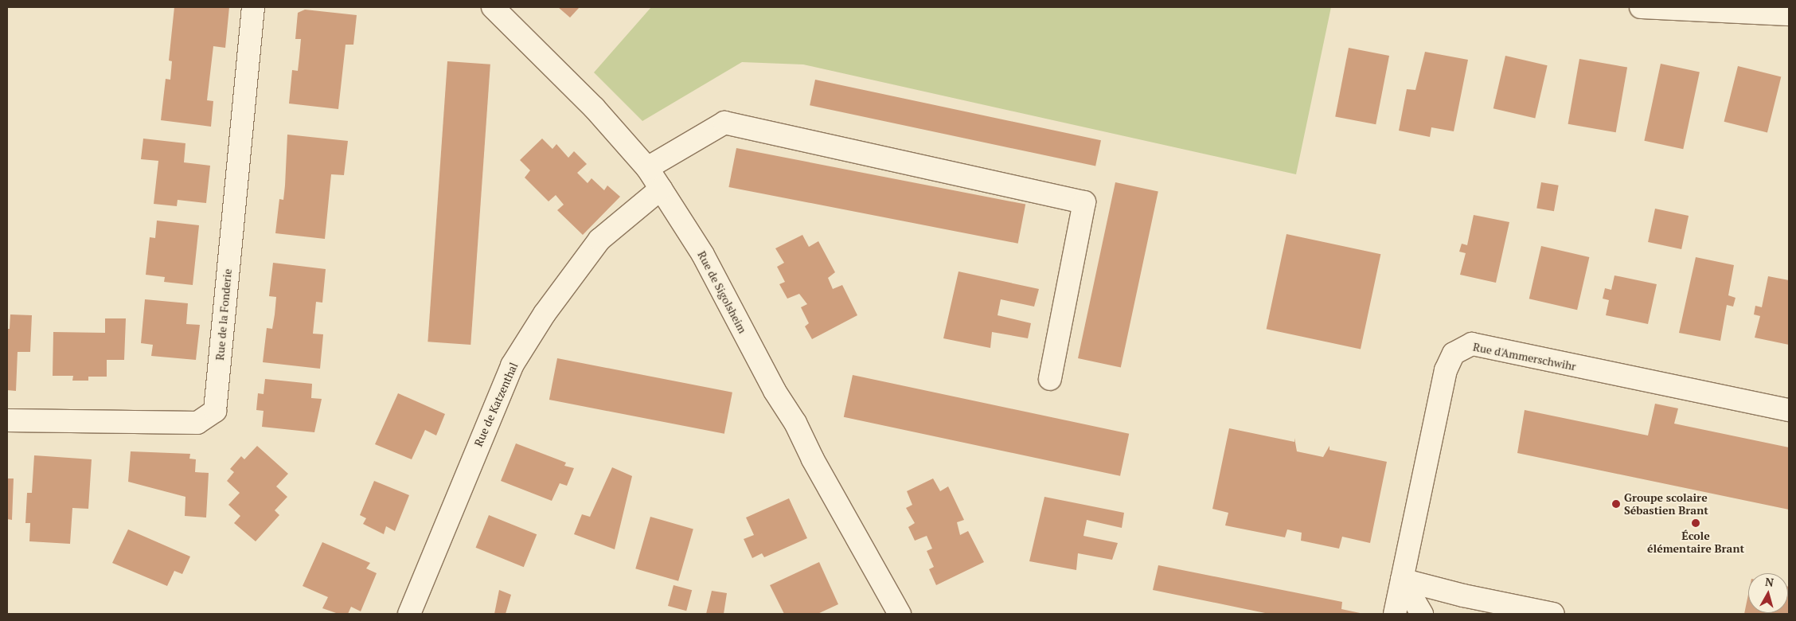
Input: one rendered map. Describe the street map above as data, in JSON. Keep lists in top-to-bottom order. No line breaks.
{"streets":{"street":["Rue de Sigolsheim","Rue de la Fonderie","Rue d'Ammerschwihr","Rue de Katzenthal"]},"crossings":[["Rue de Sigolsheim","Rue de Katzenthal"]],"places":["Groupe scolaire Sébastien Brant","École élémentaire Brant"],"north":"top"}
